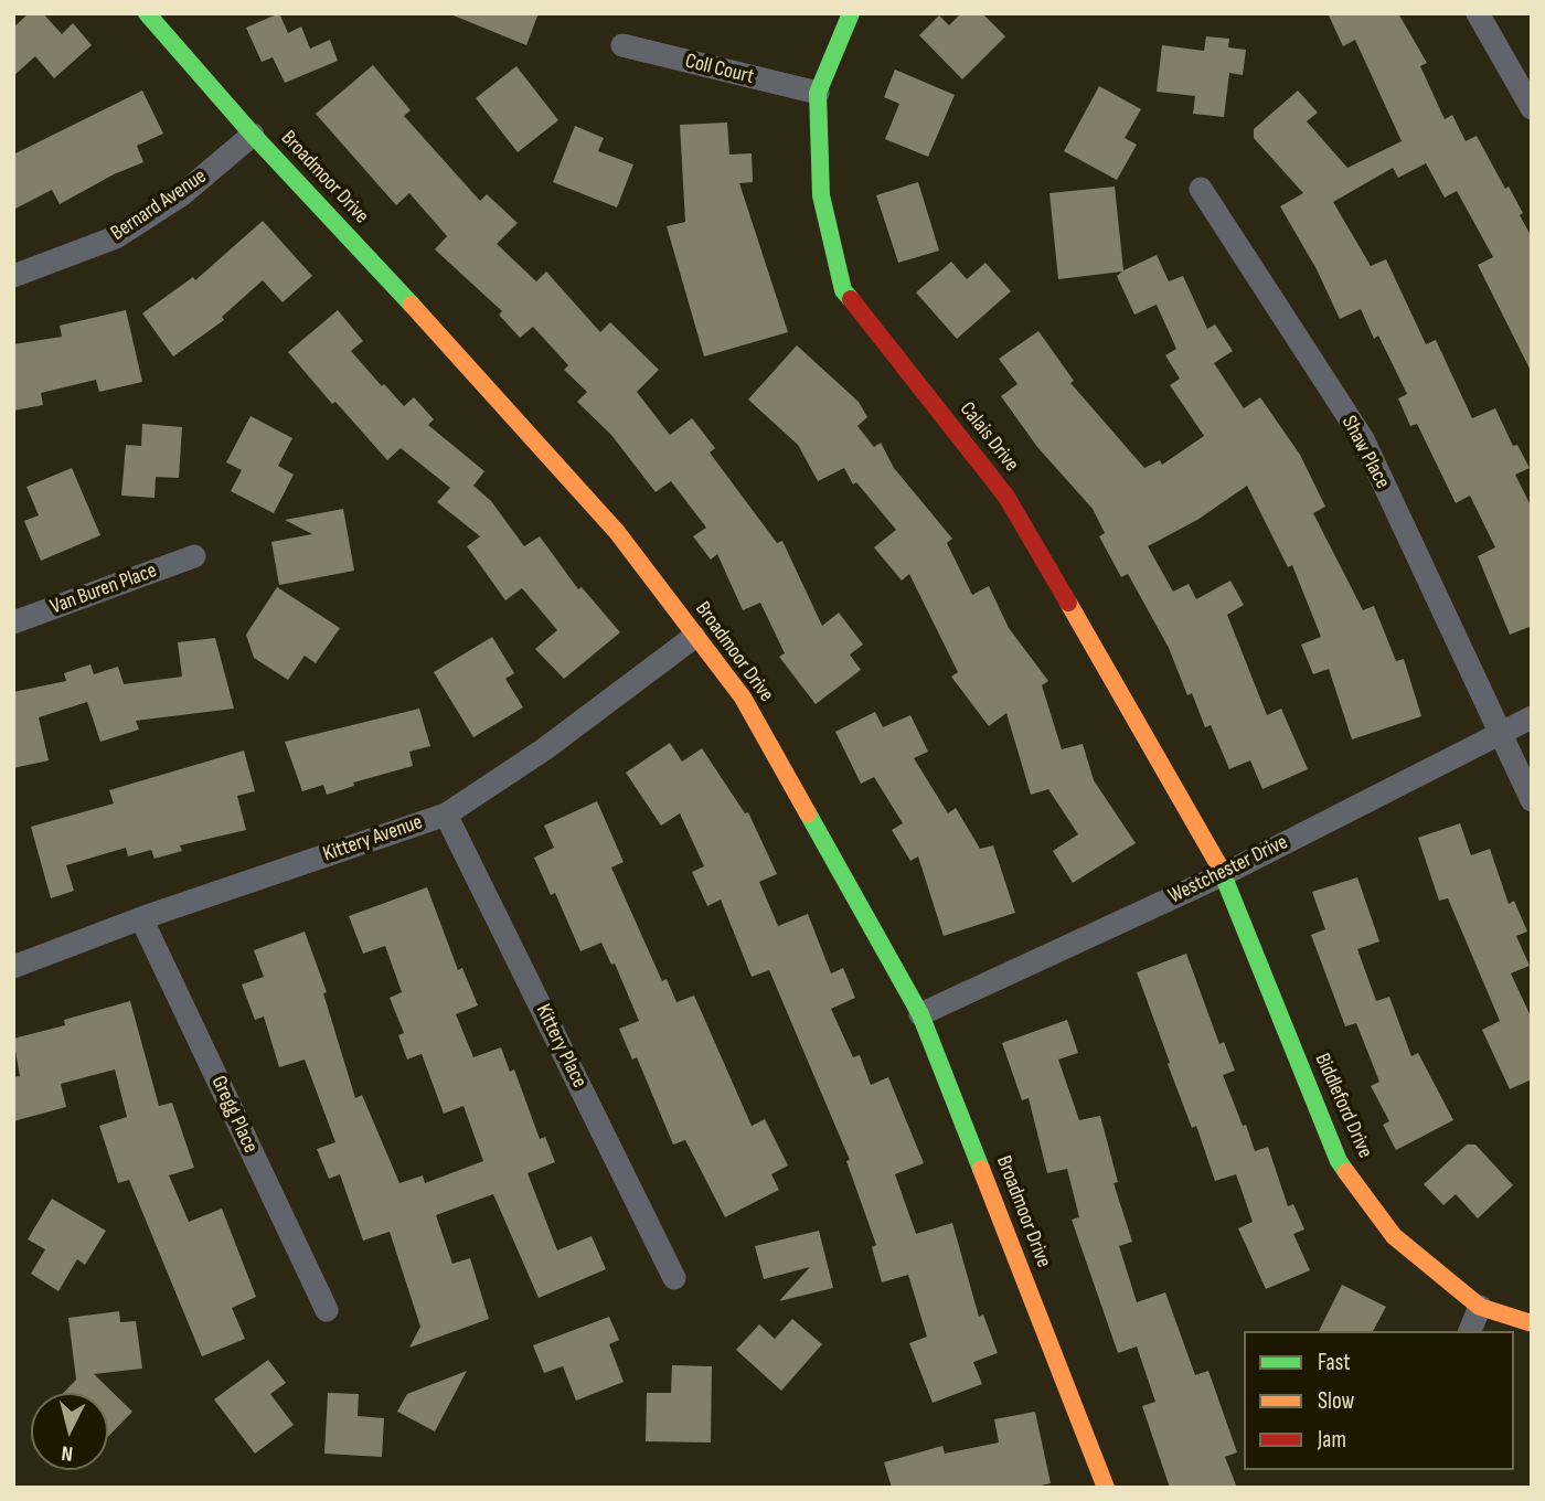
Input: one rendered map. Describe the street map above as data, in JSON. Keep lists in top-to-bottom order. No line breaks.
{"streets":{"street":["Coll Court","Broadmoor Drive","Bernard Avenue","Calais Drive","Shaw Place","Van Buren Place","Kittery Avenue","Westchester Drive","Kittery Place","Biddleford Drive","Gregg Place"]},"crossings":[["Coll Court","Calais Drive"],["Broadmoor Drive","Bernard Avenue"],["Broadmoor Drive","Kittery Avenue"],["Broadmoor Drive","Westchester Drive"],["Calais Drive","Westchester Drive"],["Calais Drive","Biddleford Drive"],["Shaw Place","Westchester Drive"],["Kittery Avenue","Kittery Place"],["Kittery Avenue","Gregg Place"],["Westchester Drive","Biddleford Drive"]],"legend":["Fast","Slow","Jam"],"north":"bottom"}
